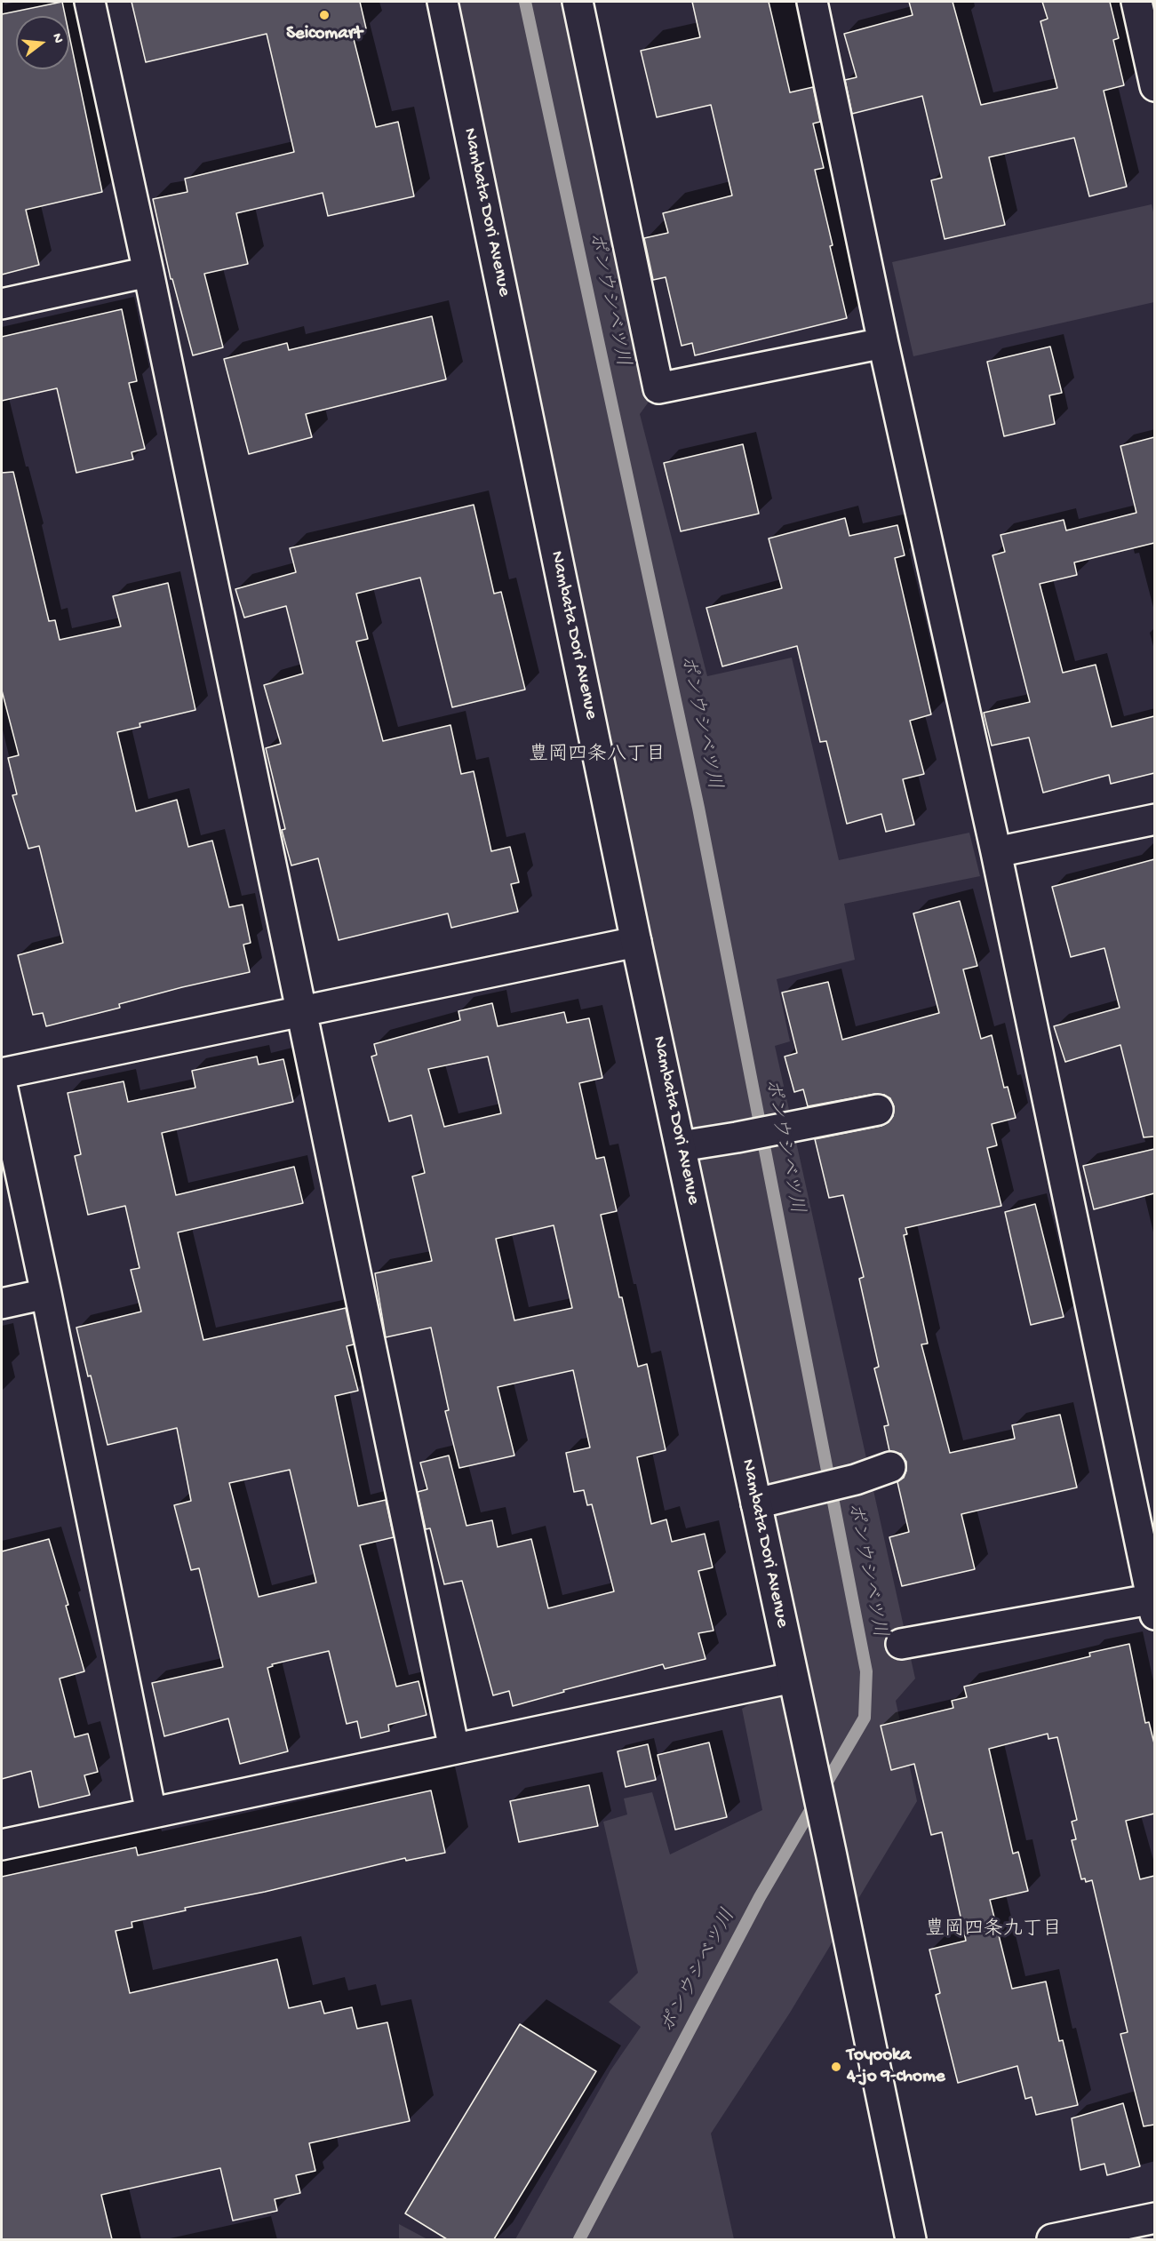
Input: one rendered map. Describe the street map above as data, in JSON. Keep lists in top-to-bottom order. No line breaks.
{"streets":{"street":["Nambata Dori Avenue"]},"districts":["豊岡四条八丁目","豊岡四条九丁目"],"water":["ポンウシベツ川"],"places":["Seicomart","Toyooka 4-jo 9-chome"],"north":"right"}
